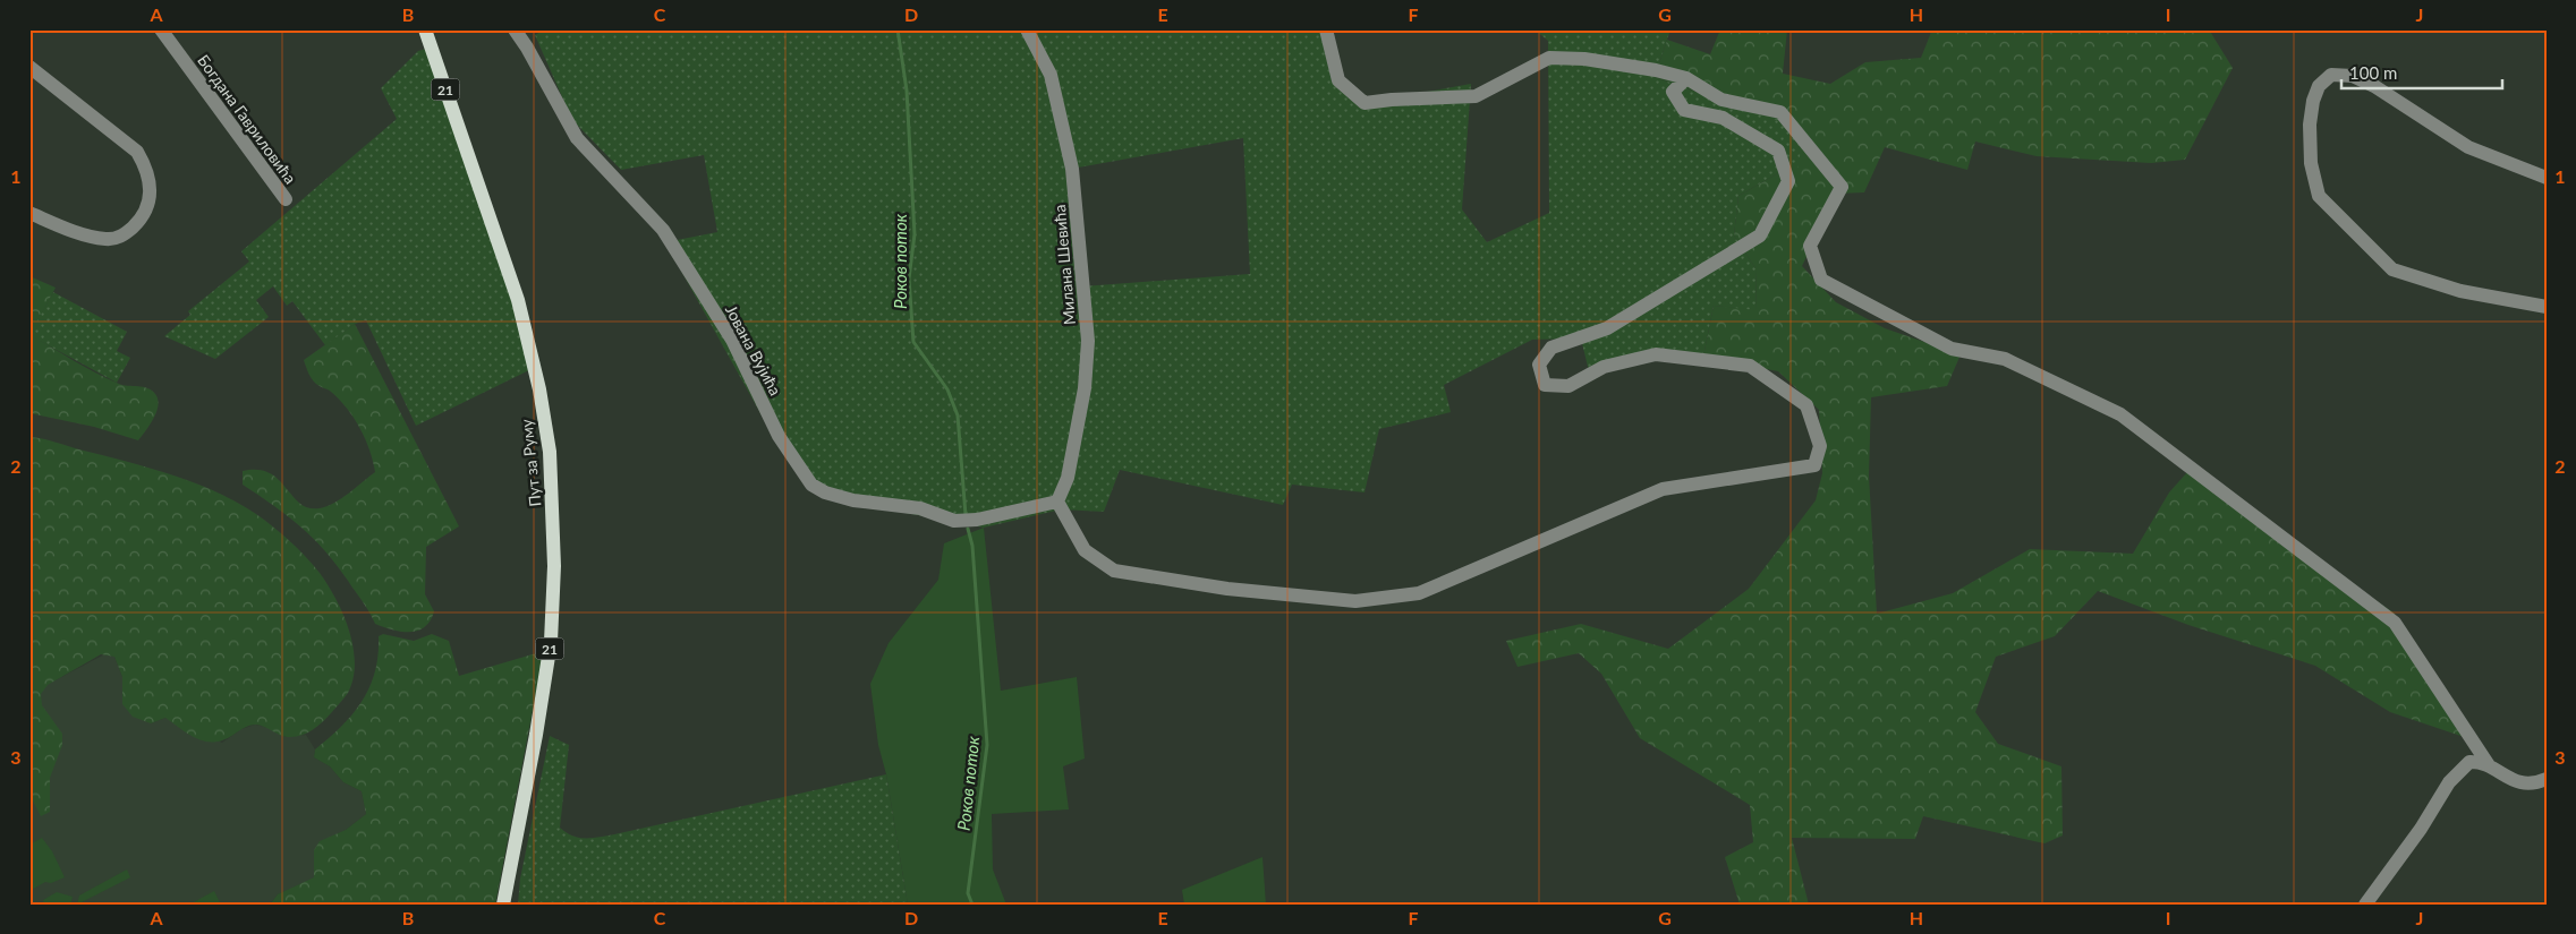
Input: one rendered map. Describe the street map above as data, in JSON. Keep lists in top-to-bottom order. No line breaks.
{"streets":{"main road":["21","Пут за Руму"],"street":["Богдана Гавриловића","Милана Шевића","Јована Вујића"]},"crossings":[["Милана Шевића","Јована Вујића"]],"water":["Роков поток"],"scale_bar":"100 m","grid":{"columns":["A","B","C","D","E","F","G","H","I","J"],"rows":["1","2","3"]}}
